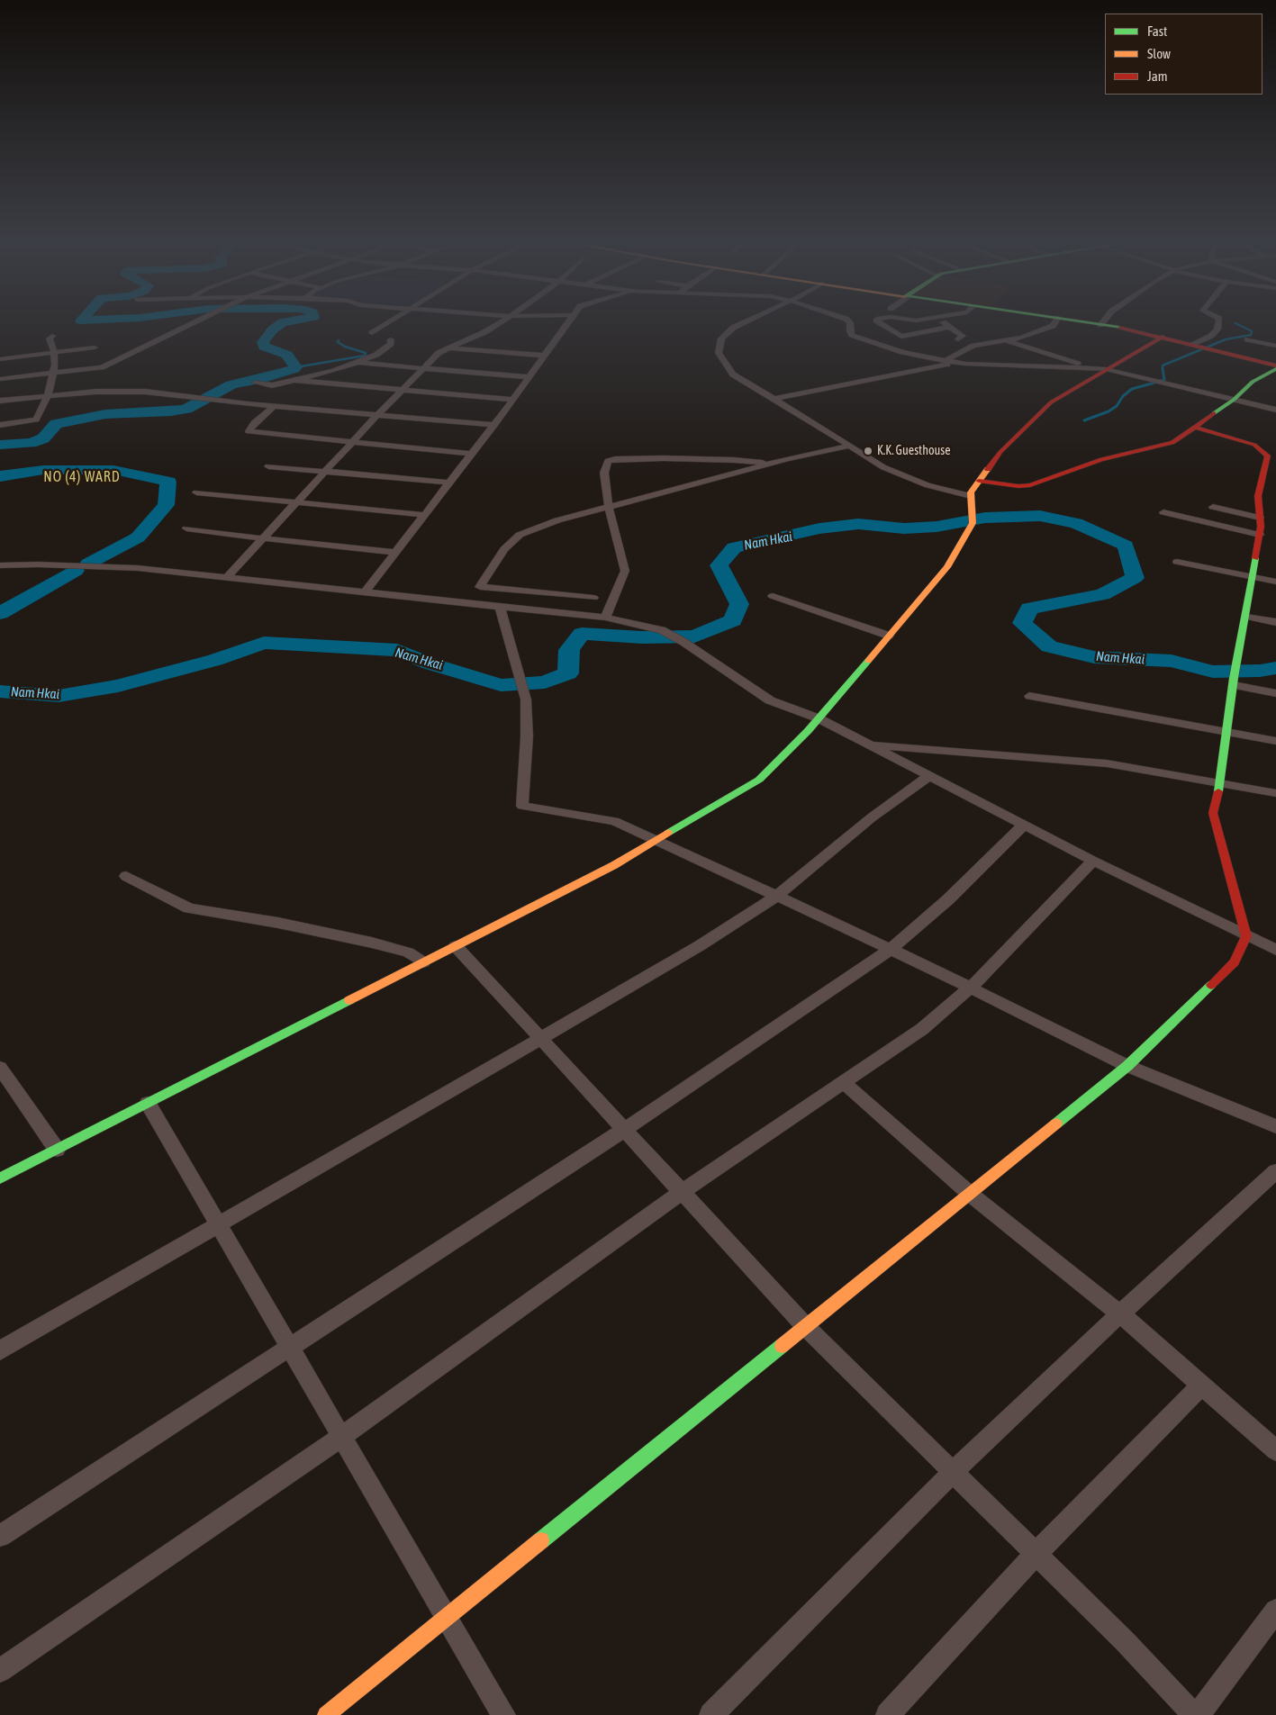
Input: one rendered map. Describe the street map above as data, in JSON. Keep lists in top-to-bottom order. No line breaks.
{"districts":["NO (4) WARD"],"water":["Nam Hkai"],"places":["K.K. Guesthouse"],"legend":["Fast","Slow","Jam"]}
